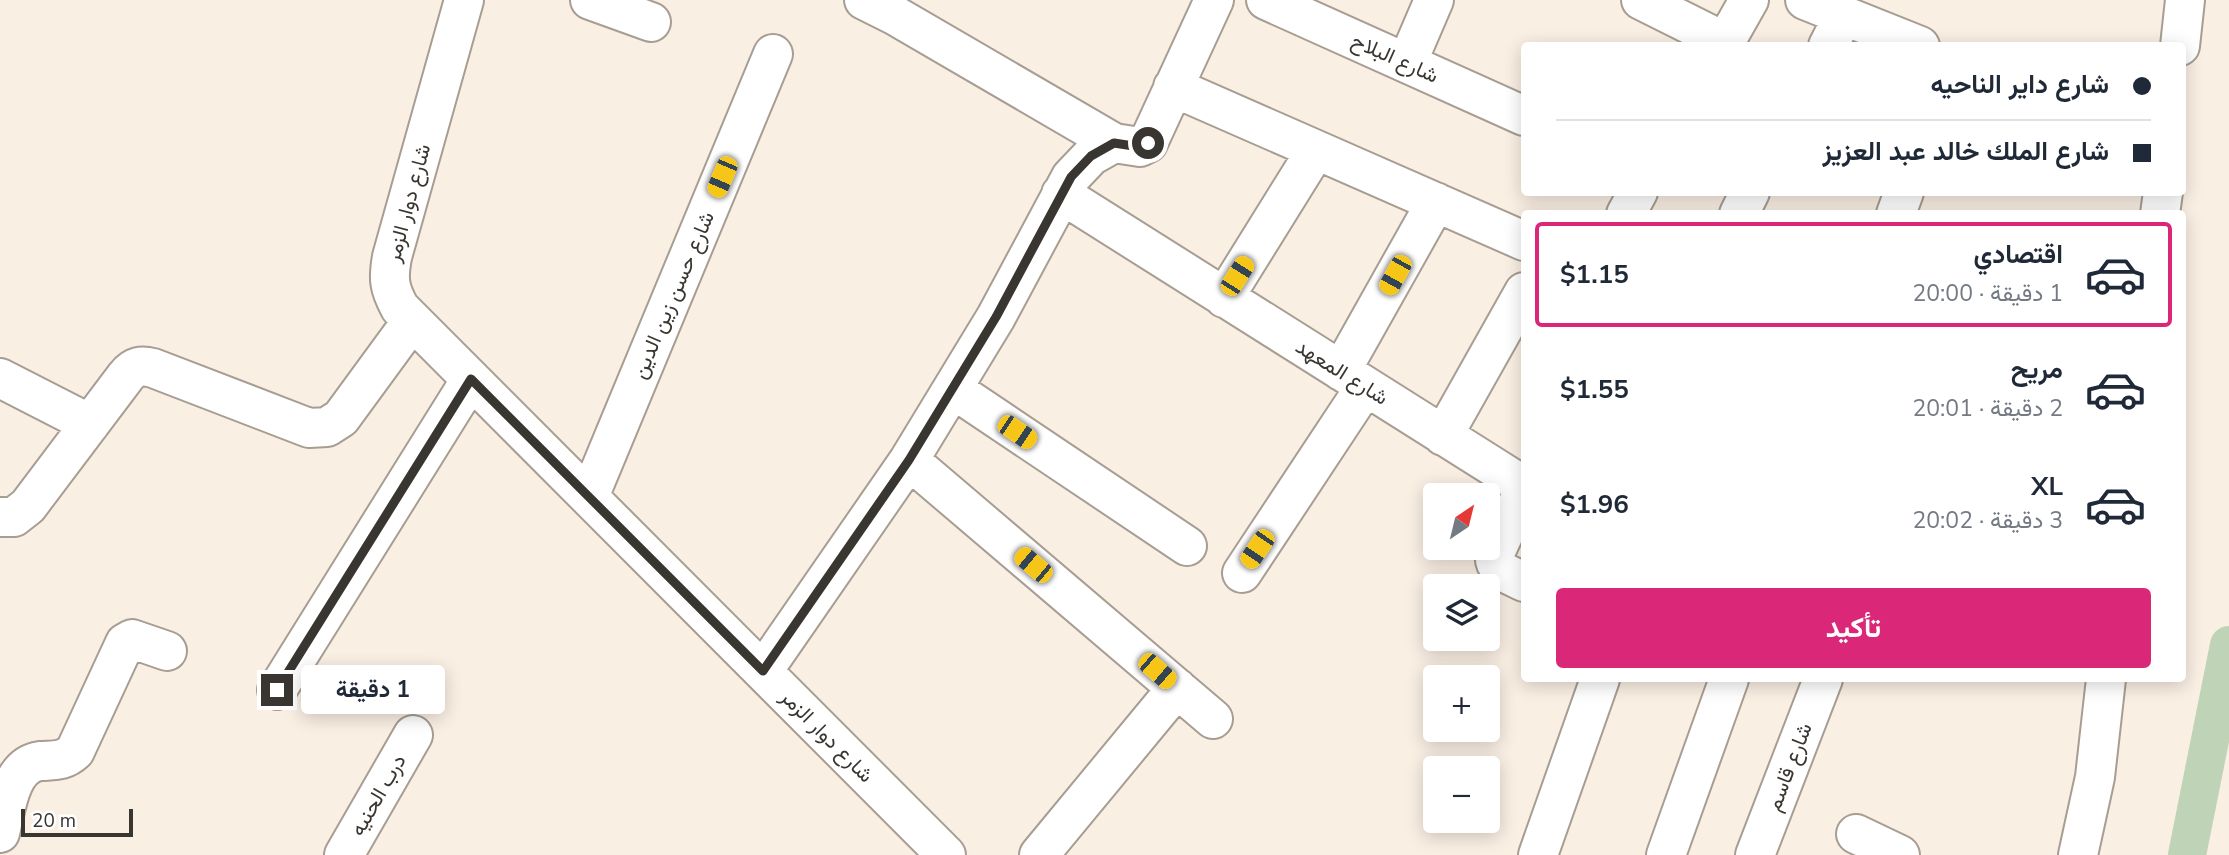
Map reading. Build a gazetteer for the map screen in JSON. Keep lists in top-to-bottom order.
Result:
{
  "streets": {
    "street": [
      "شارع البلاح",
      "شارع دوار الزمر",
      "شارع حسن زين الدين",
      "شارع المعهد",
      "شارع قاسم",
      "درب الحنيه"
    ]
  },
  "crossings": [
    ["شارع دوار الزمر", "شارع حسن زين الدين"]
  ],
  "scale_bar": "20 m",
  "north": "top right",
  "page": {
    "banner": ["شارع داير الناحيه", "شارع الملك خالد عبد العزيز"],
    "list": [
      {
        "name": "اقتصادي",
        "note": "1 دقيقة · 20:00",
        "value": "$1.15"
      },
      {
        "name": "مريح",
        "note": "2 دقيقة · 20:01",
        "value": "$1.55"
      },
      {
        "name": "XL",
        "note": "3 دقيقة · 20:02",
        "value": "$1.96"
      }
    ],
    "map_buttons": ["+", "−"],
    "buttons": "تأكيد",
    "bubble": "1 دقيقة",
    "scale": "20 m"
  }
}
